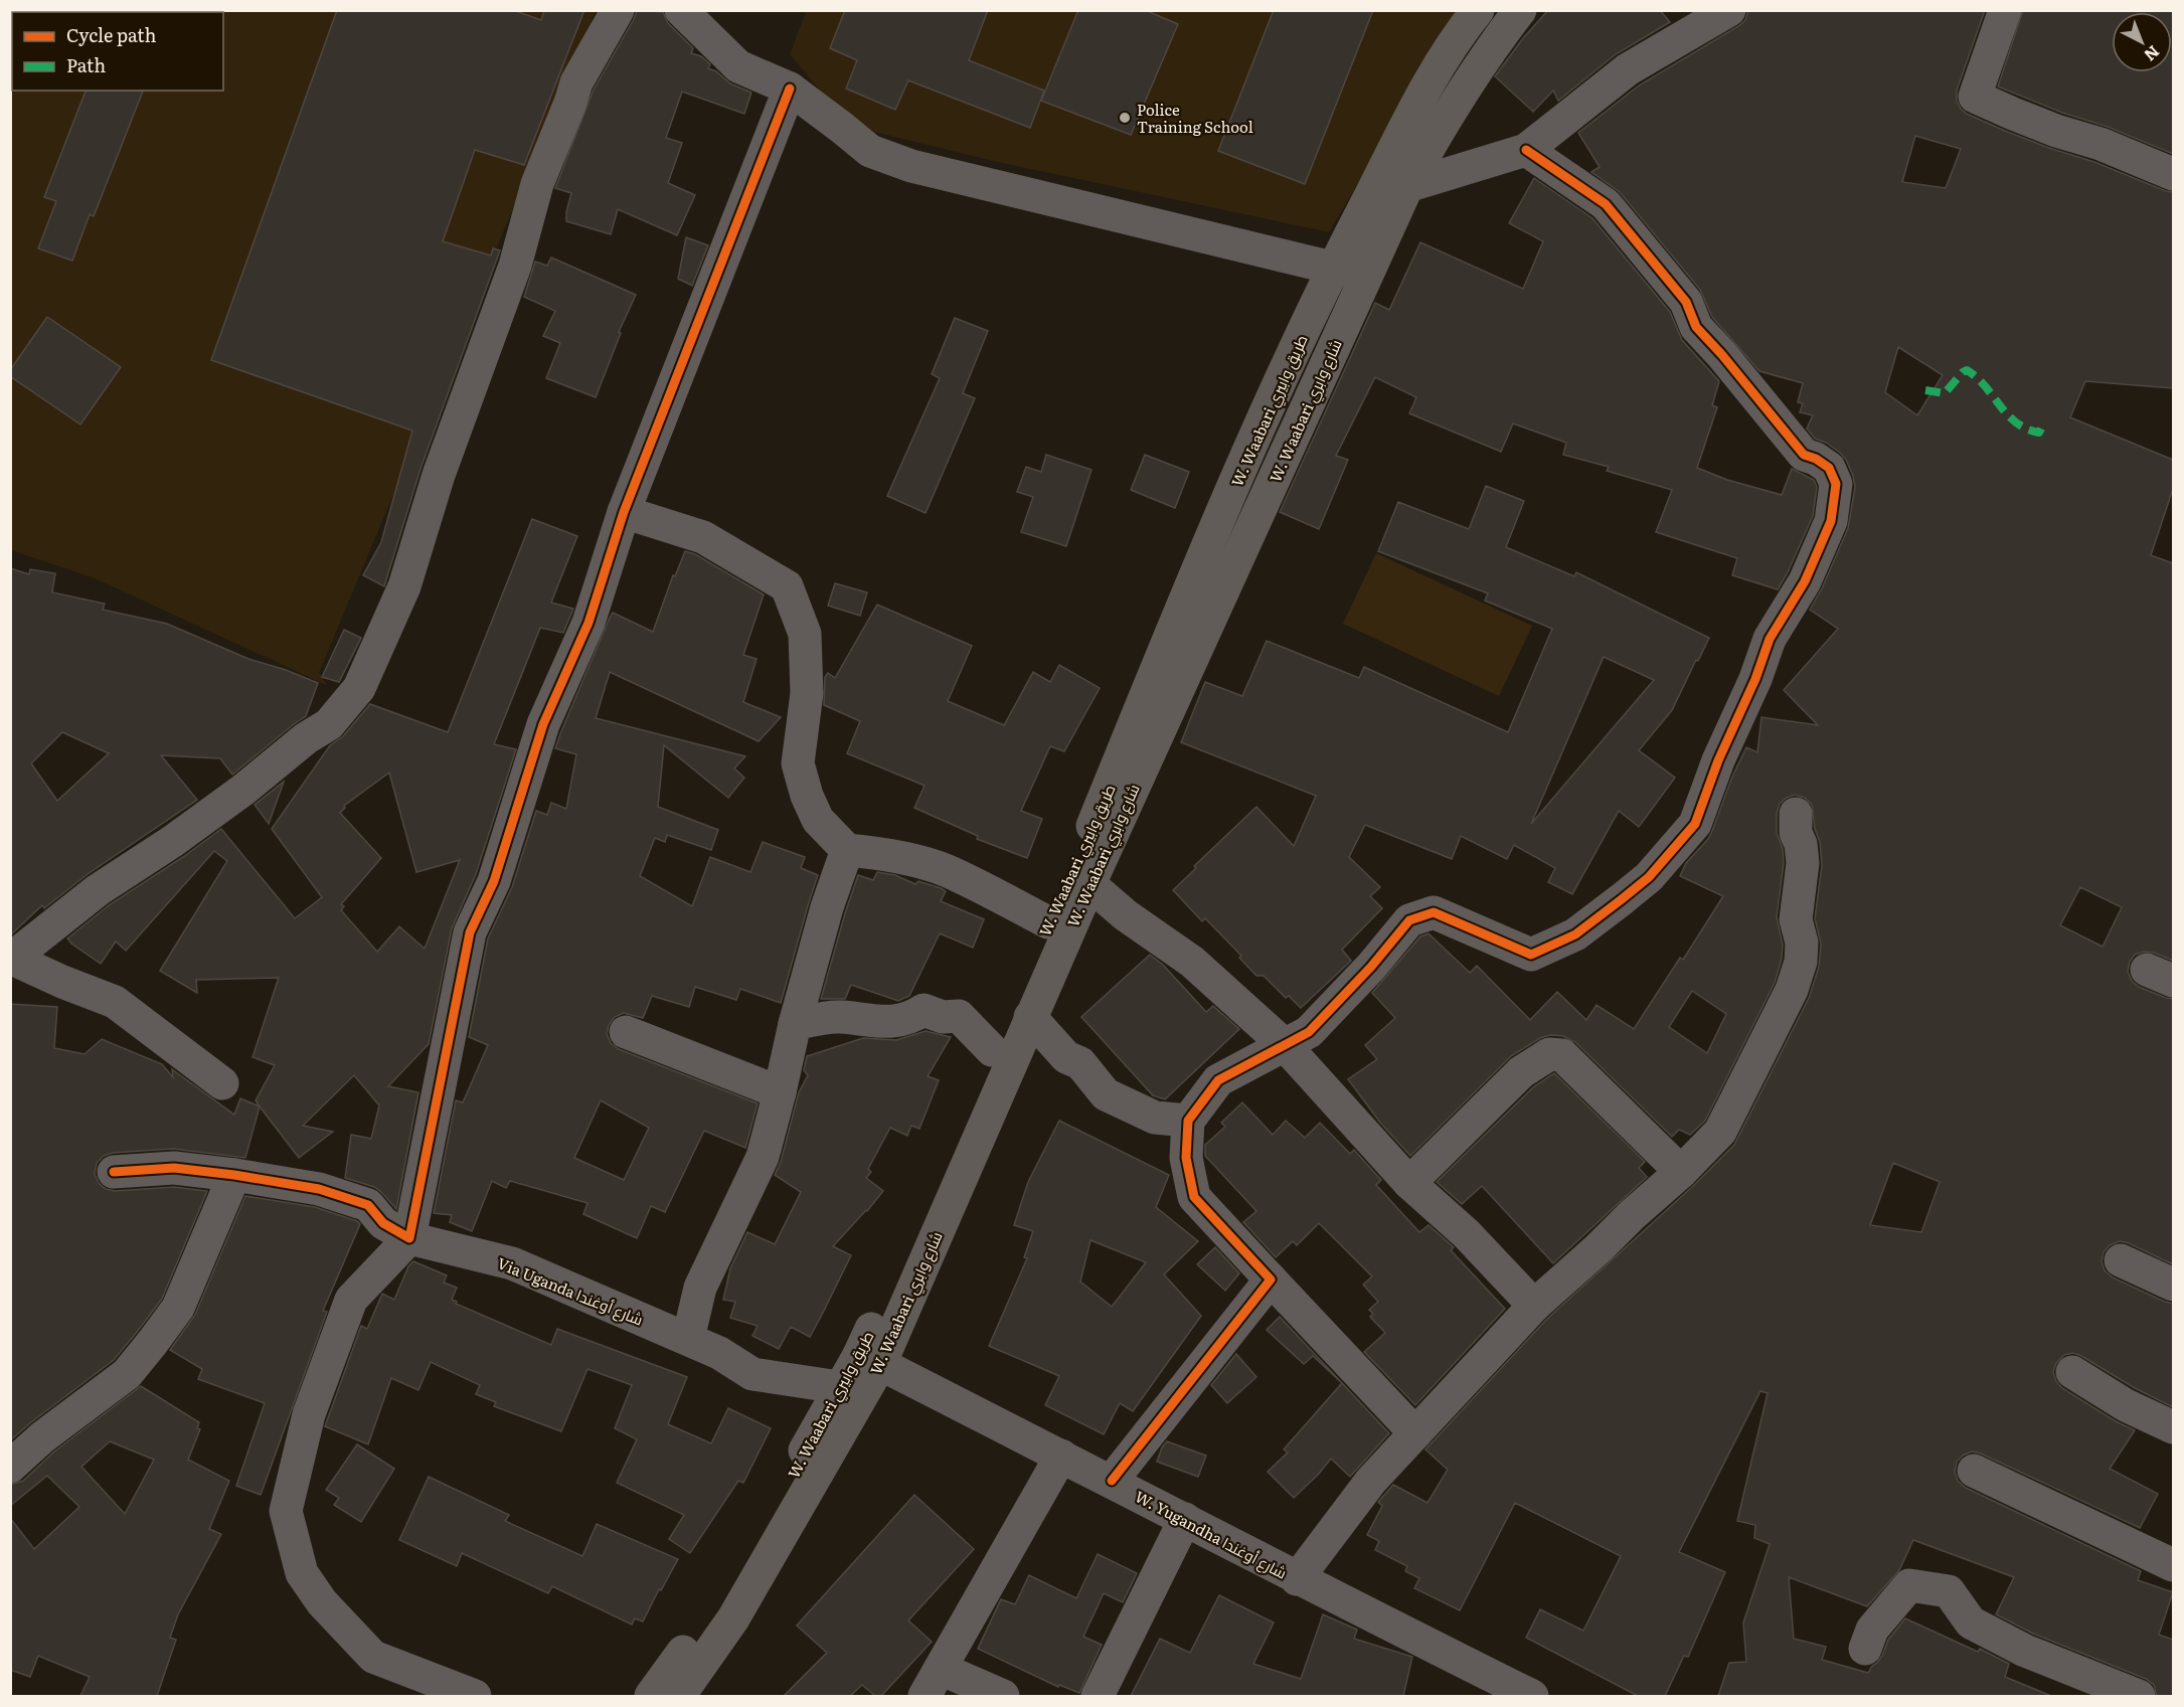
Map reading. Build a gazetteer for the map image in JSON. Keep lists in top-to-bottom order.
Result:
{
  "streets": {
    "main road": ["W. Waabari طريق وابيري", "W. Waabari شارع وابري"],
    "street": ["Via Uganda شارع أوغندا", "W. Yugandha شارع أوغندا"]
  },
  "crossings": [
    ["W. Waabari طريق وابيري", "W. Waabari شارع وابري"],
    ["W. Waabari طريق وابيري", "Via Uganda شارع أوغندا"],
    ["W. Waabari طريق وابيري", "W. Yugandha شارع أوغندا"],
    ["W. Waabari شارع وابري", "W. Yugandha شارع أوغندا"]
  ],
  "places": ["Police Training School"],
  "legend": ["Cycle path", "Path"],
  "north": "bottom right"
}
